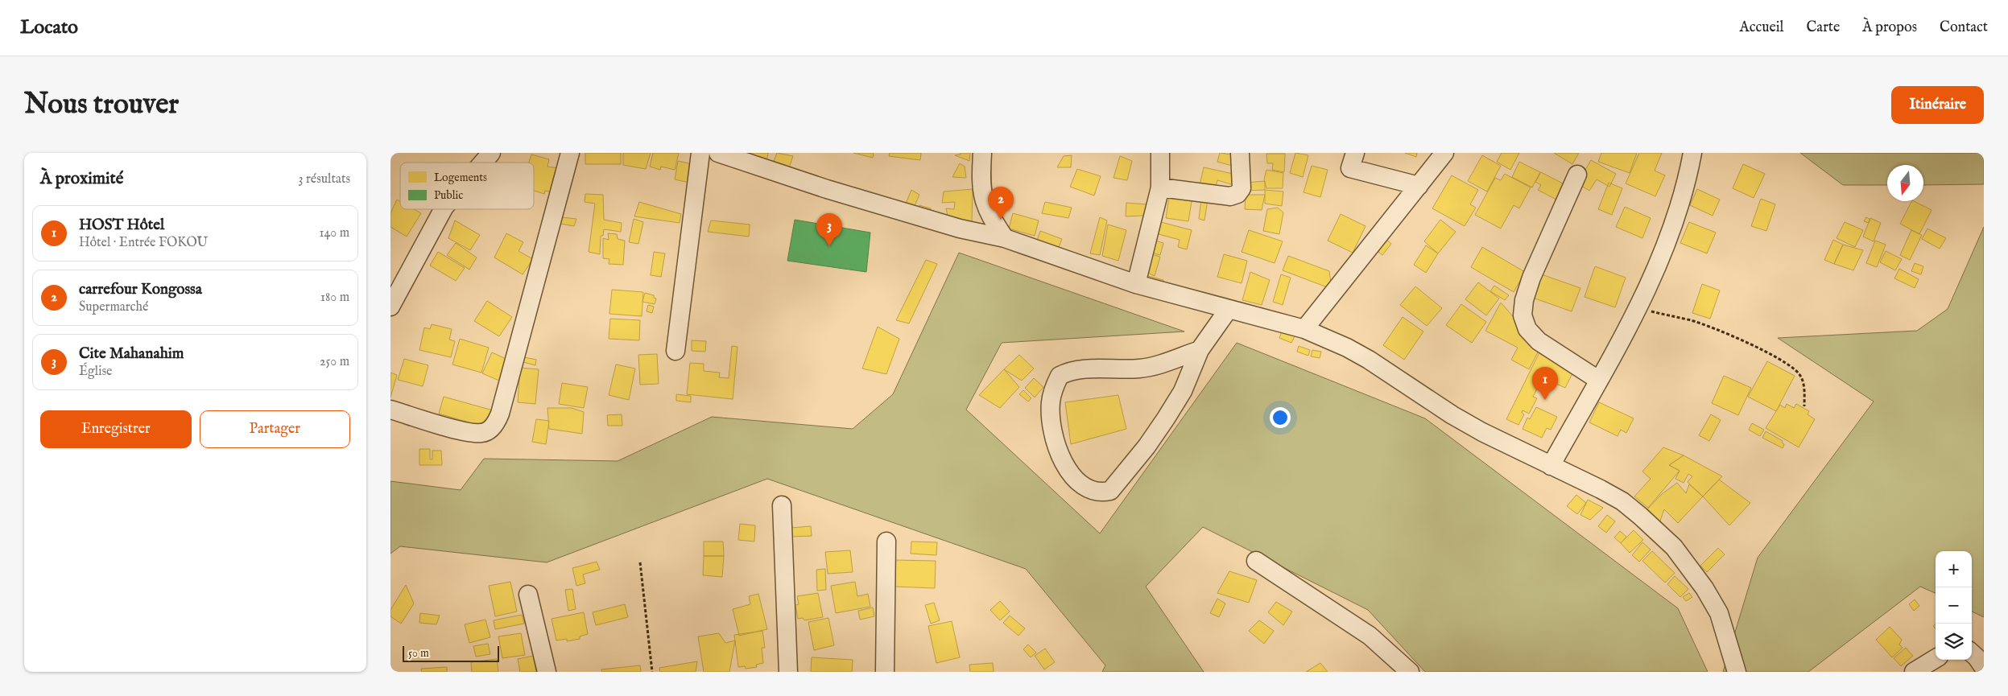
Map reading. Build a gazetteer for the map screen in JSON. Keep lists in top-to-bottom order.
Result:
{
  "legend": ["Logements", "Public"],
  "scale_bar": "50 m",
  "north": "bottom",
  "page": {
    "header": "Locato",
    "nav": [
      "Accueil",
      "Carte",
      "À propos",
      "Contact"
    ],
    "buttons": [
      "Itinéraire",
      ["Enregistrer", "Partager"]
    ],
    "title": "Nous trouver",
    "heading": ["À proximité", "3 résultats"],
    "pins": ["2", "3", "1"],
    "list": [
      {
        "mark": "1",
        "name": "HOST Hôtel",
        "note": "Hôtel · Entrée FOKOU",
        "value": "140 m"
      },
      {
        "mark": "2",
        "name": "carrefour Kongossa",
        "note": "Supermarché",
        "value": "180 m"
      },
      {
        "mark": "3",
        "name": "Cite Mahanahim",
        "note": "Église",
        "value": "250 m"
      }
    ],
    "map_buttons": ["+", "−"],
    "scale": "50 m"
  }
}
